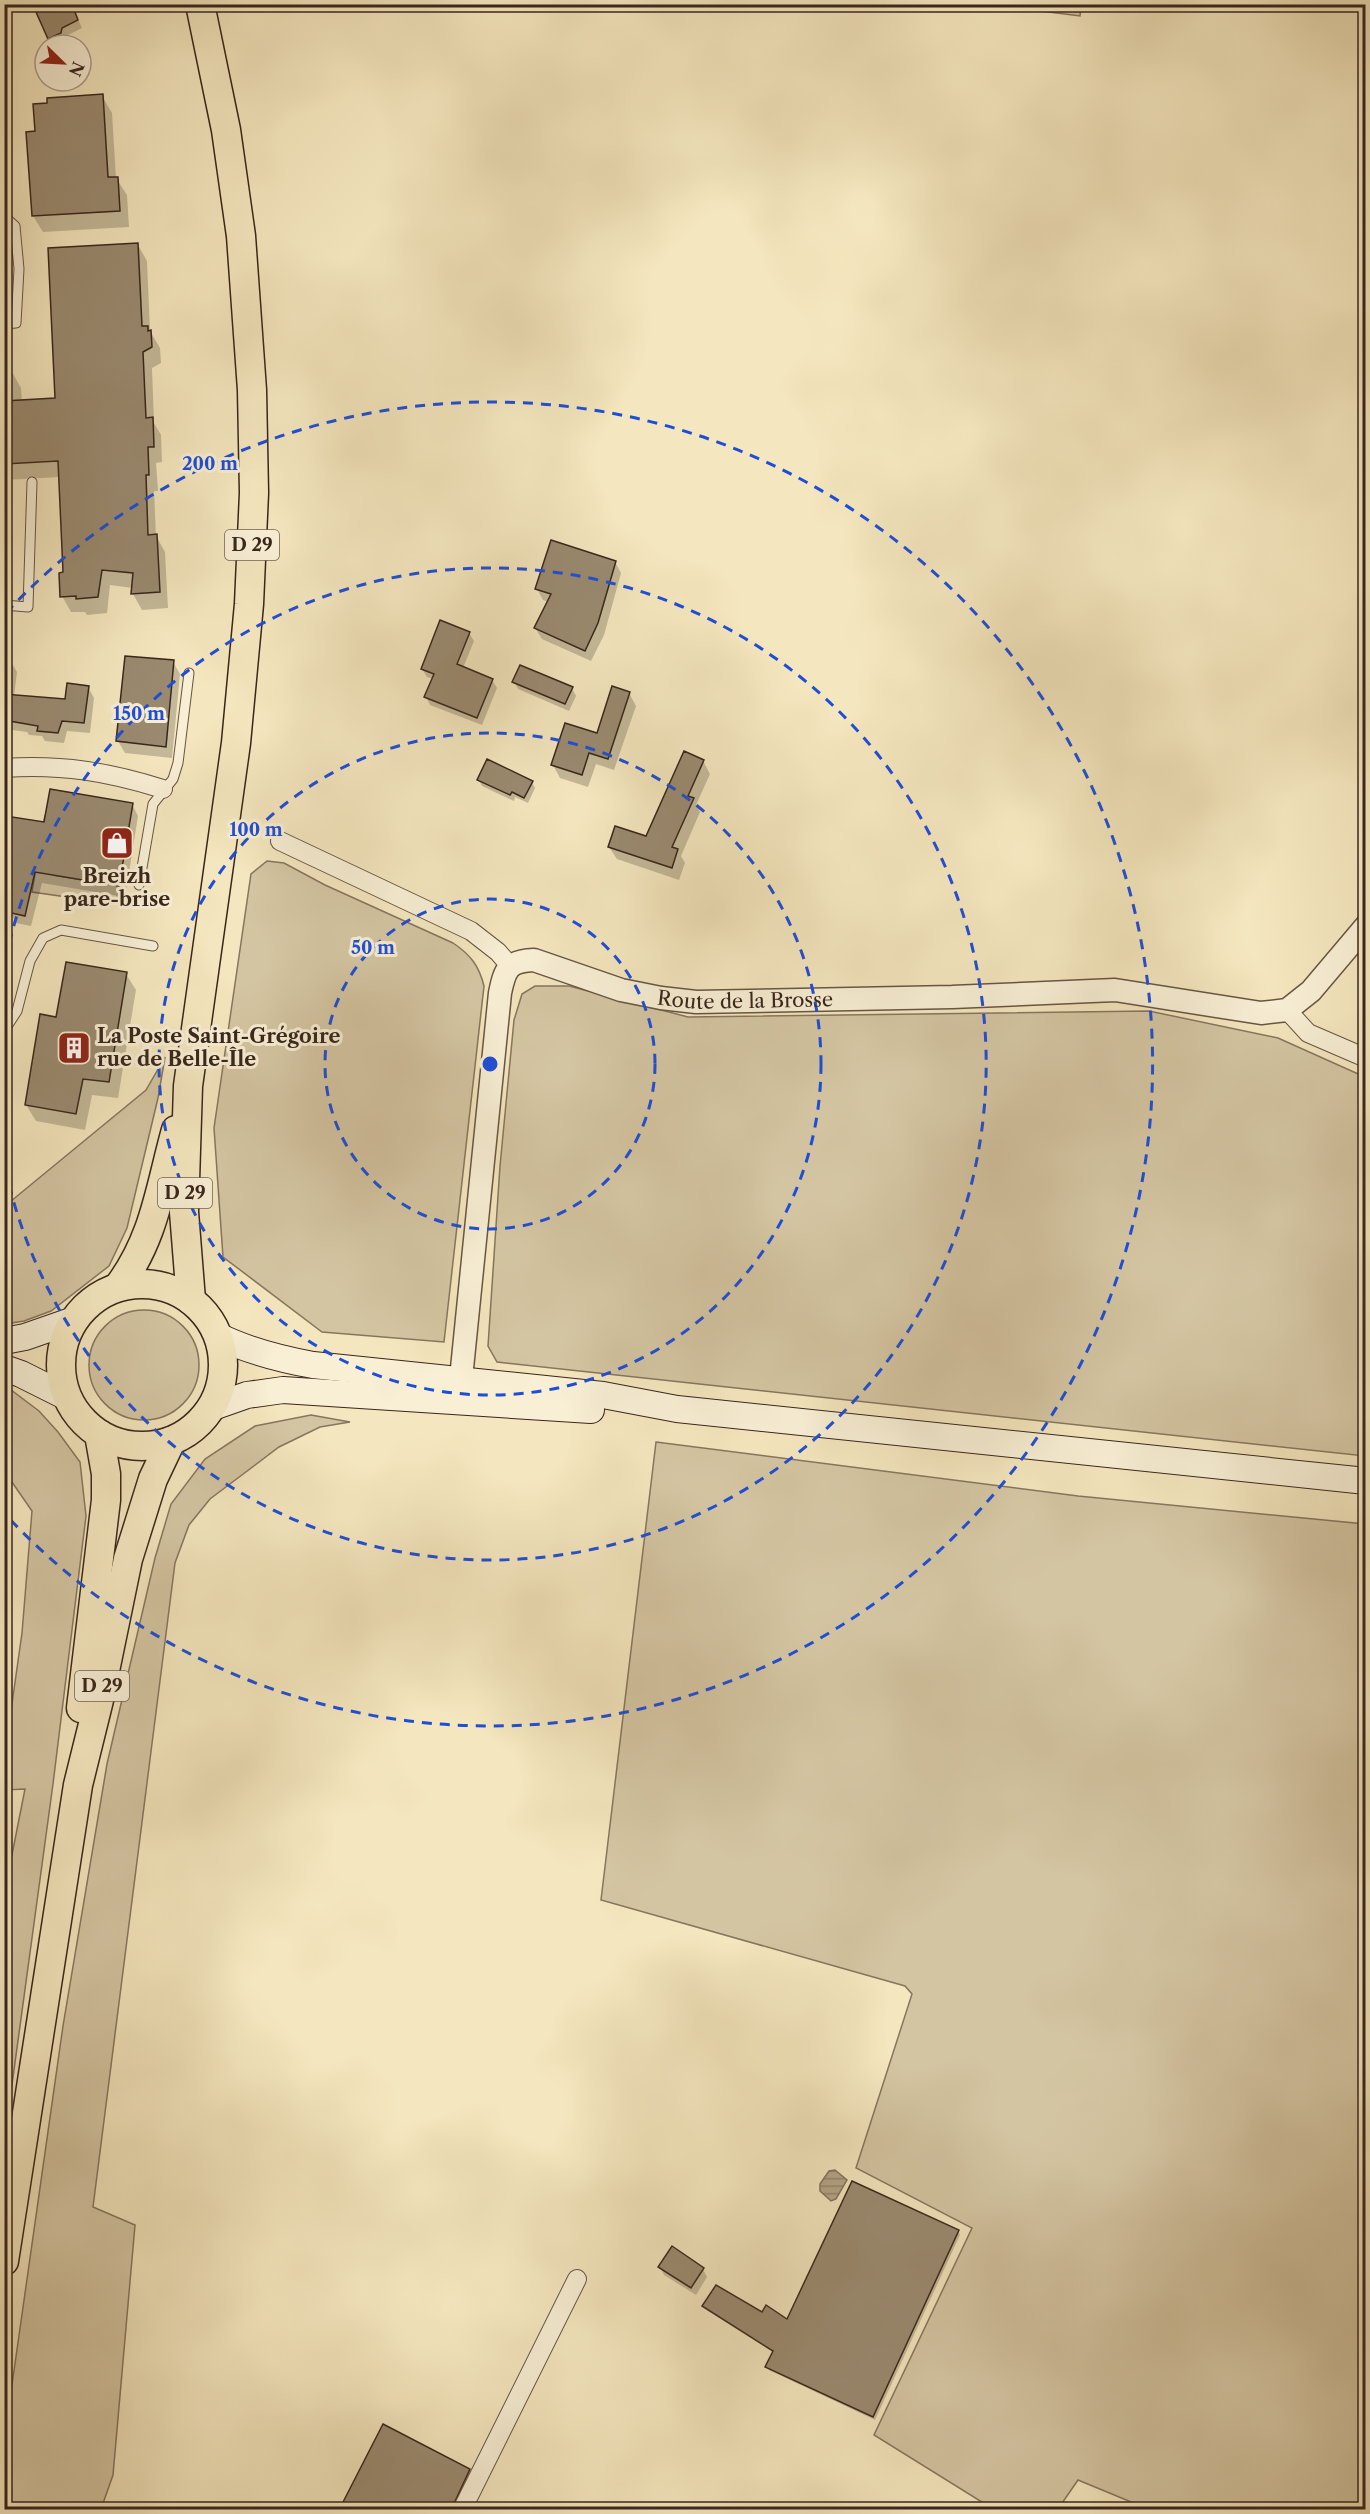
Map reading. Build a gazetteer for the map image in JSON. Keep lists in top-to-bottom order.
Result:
{
  "streets": {
    "main road": ["D 29"],
    "street": ["Route de la Brosse"]
  },
  "places": {
    "shop": ["Breizh pare-brise"],
    "building": ["La Poste Saint-Grégoire rue de Belle-Île"]
  },
  "north": "bottom right",
  "rings": [
    "200 m",
    "150 m",
    "100 m",
    "50 m"
  ]
}
